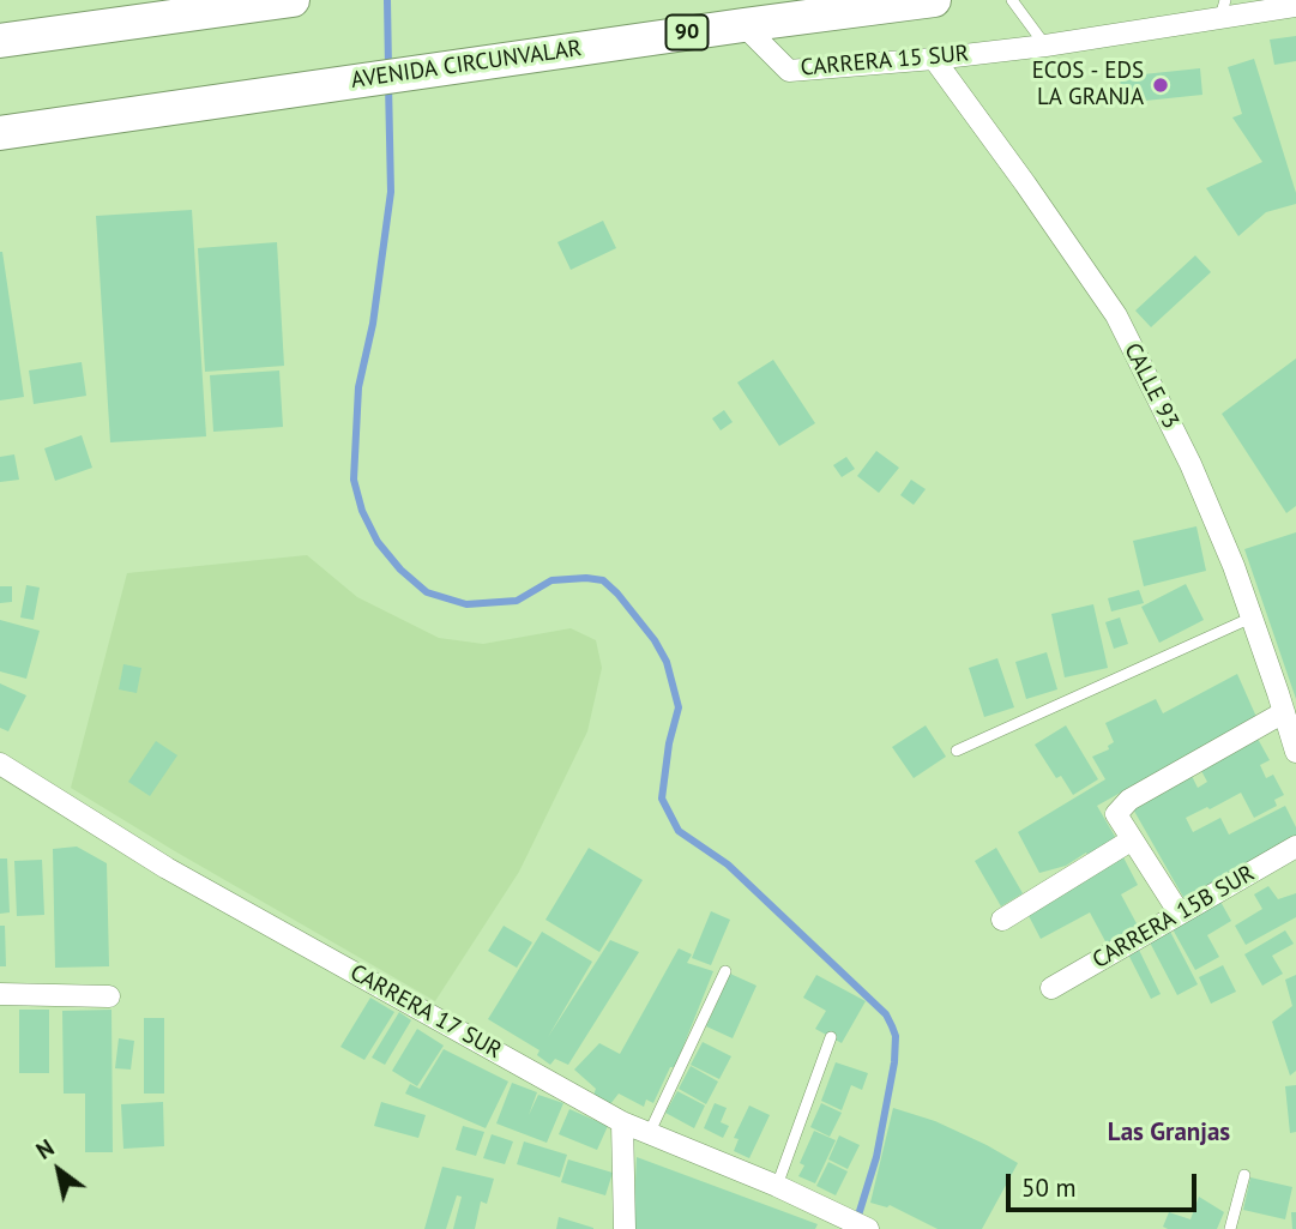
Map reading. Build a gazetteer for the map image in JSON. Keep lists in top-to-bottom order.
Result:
{
  "streets": {
    "highway": ["90", "AVENIDA CIRCUNVALAR"],
    "street": [
      "CARRERA 15 SUR",
      "CALLE 93",
      "CARRERA 15B SUR",
      "CARRERA 17 SUR"
    ]
  },
  "crossings": [
    ["CARRERA 15 SUR", "AVENIDA CIRCUNVALAR"],
    ["CARRERA 15 SUR", "CALLE 93"]
  ],
  "districts": ["Las Granjas"],
  "places": ["ECOS - EDS LA GRANJA"],
  "scale_bar": "50 m",
  "north": "top left"
}
